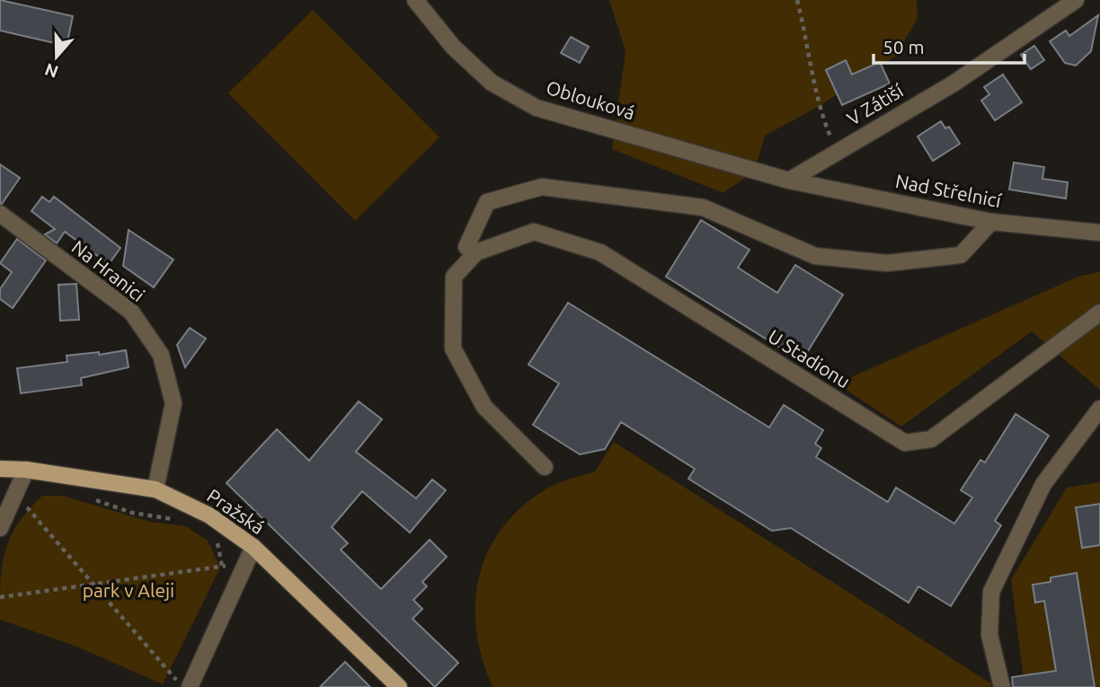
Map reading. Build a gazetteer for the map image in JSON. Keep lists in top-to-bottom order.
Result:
{
  "streets": {
    "main road": ["Pražská"],
    "street": [
      "Oblouková",
      "V Zátiší",
      "Nad Střelnicí",
      "Na Hranici",
      "U Stadionu"
    ]
  },
  "crossings": [
    ["Oblouková", "V Zátiší"],
    ["Oblouková", "Nad Střelnicí"],
    ["V Zátiší", "Nad Střelnicí"],
    ["Na Hranici", "Pražská"]
  ],
  "parks": ["park v Aleji"],
  "scale_bar": "50 m",
  "north": "bottom"
}
